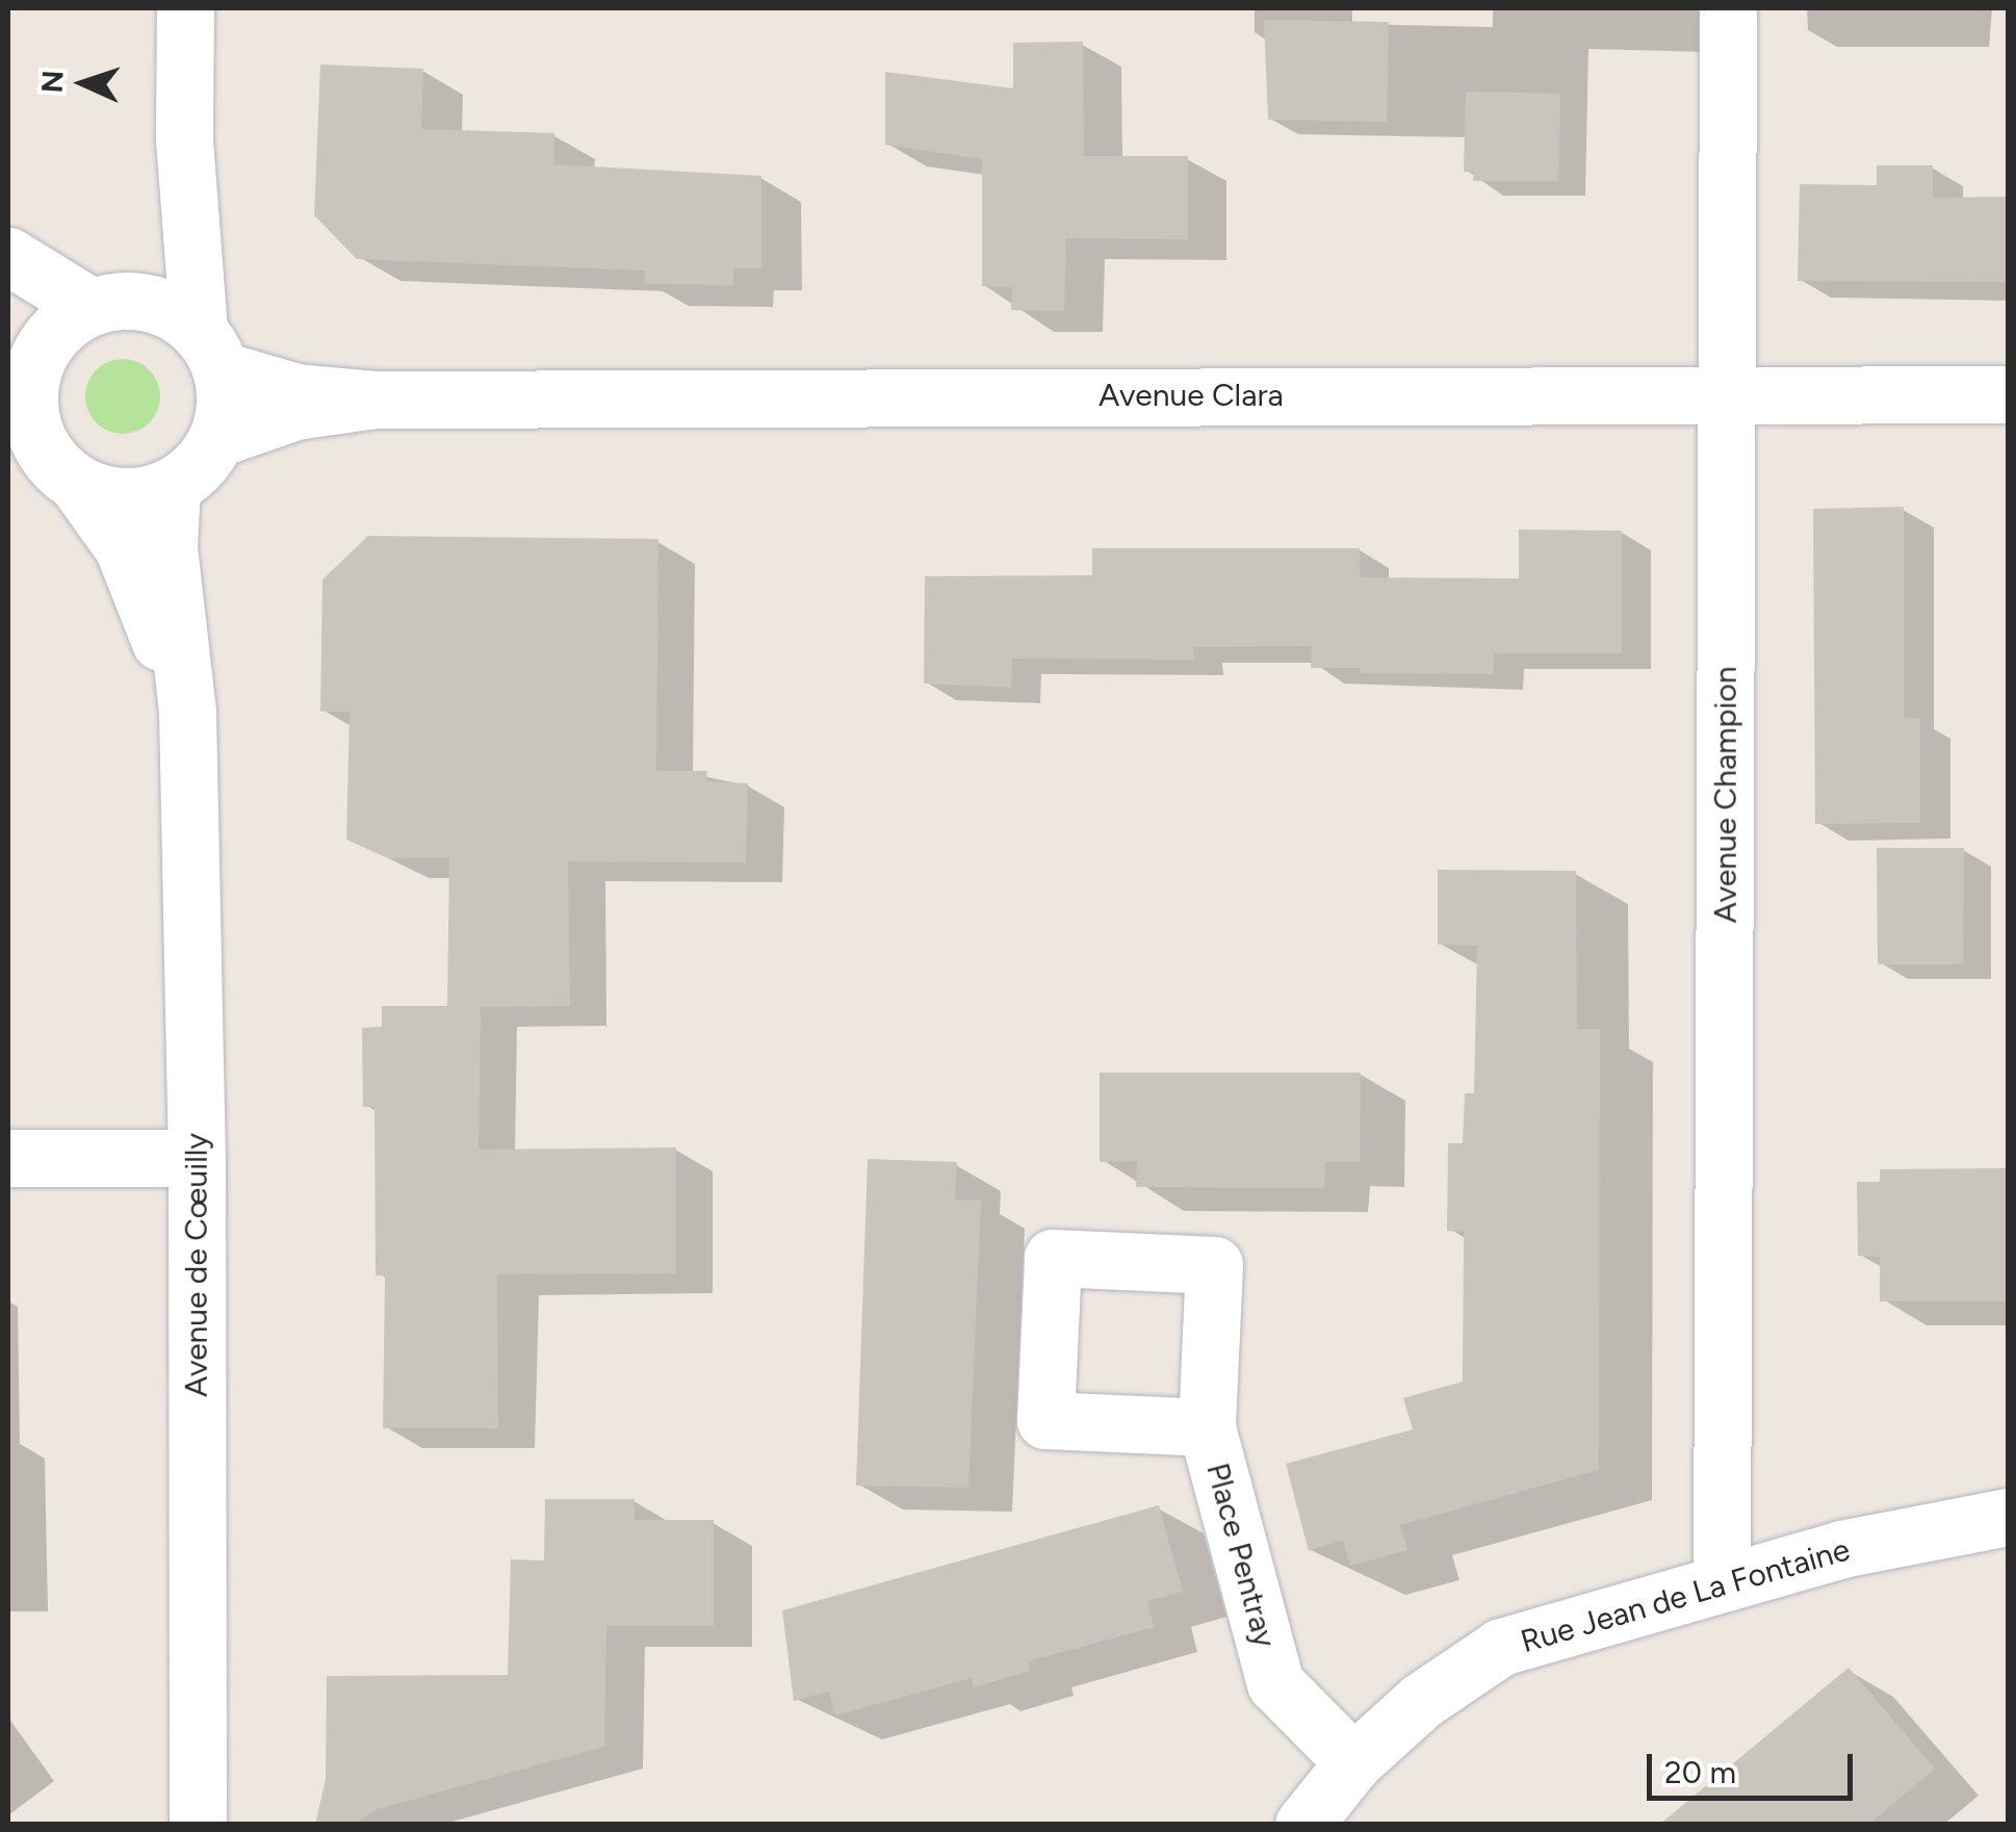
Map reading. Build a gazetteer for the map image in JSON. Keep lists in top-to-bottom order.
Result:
{
  "streets": {
    "street": [
      "Avenue Clara",
      "Avenue Champion",
      "Avenue de Cœuilly",
      "Place Pentray",
      "Rue Jean de La Fontaine"
    ]
  },
  "crossings": [
    ["Avenue Clara", "Avenue Champion"],
    ["Avenue Clara", "Avenue de Cœuilly"],
    ["Avenue Champion", "Rue Jean de La Fontaine"],
    ["Place Pentray", "Rue Jean de La Fontaine"]
  ],
  "scale_bar": "20 m",
  "north": "left"
}
